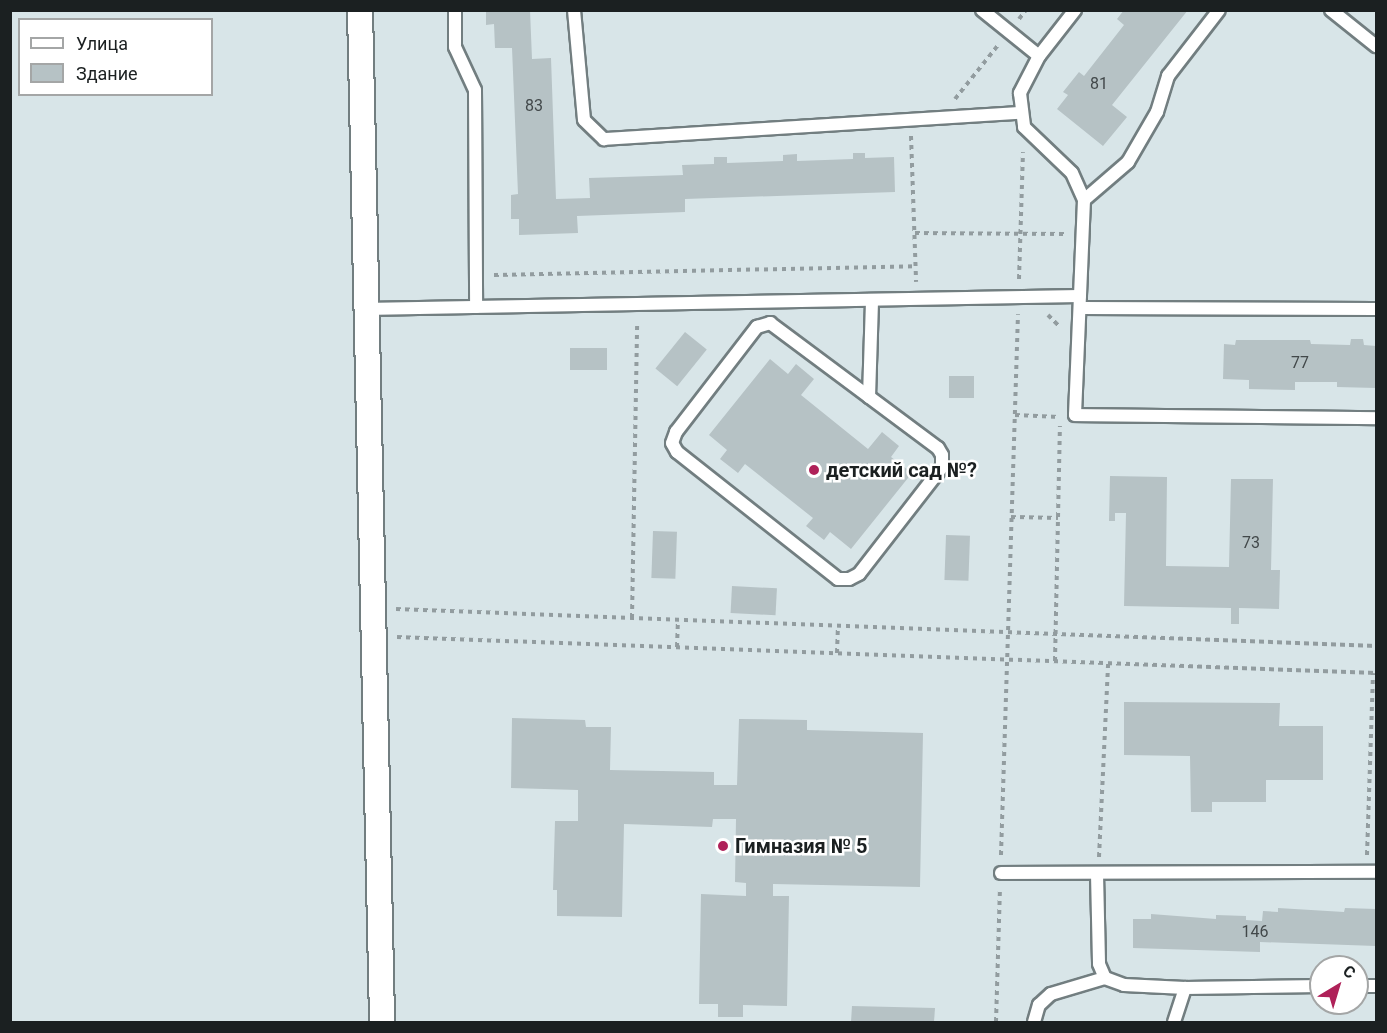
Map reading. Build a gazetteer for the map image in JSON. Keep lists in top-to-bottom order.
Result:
{
  "places": ["детский сад №?", "Гимназия № 5"],
  "house_numbers": [
    "81",
    "83",
    "77",
    "73",
    "146"
  ],
  "legend": ["Улица", "Здание"],
  "north": "top right"
}
